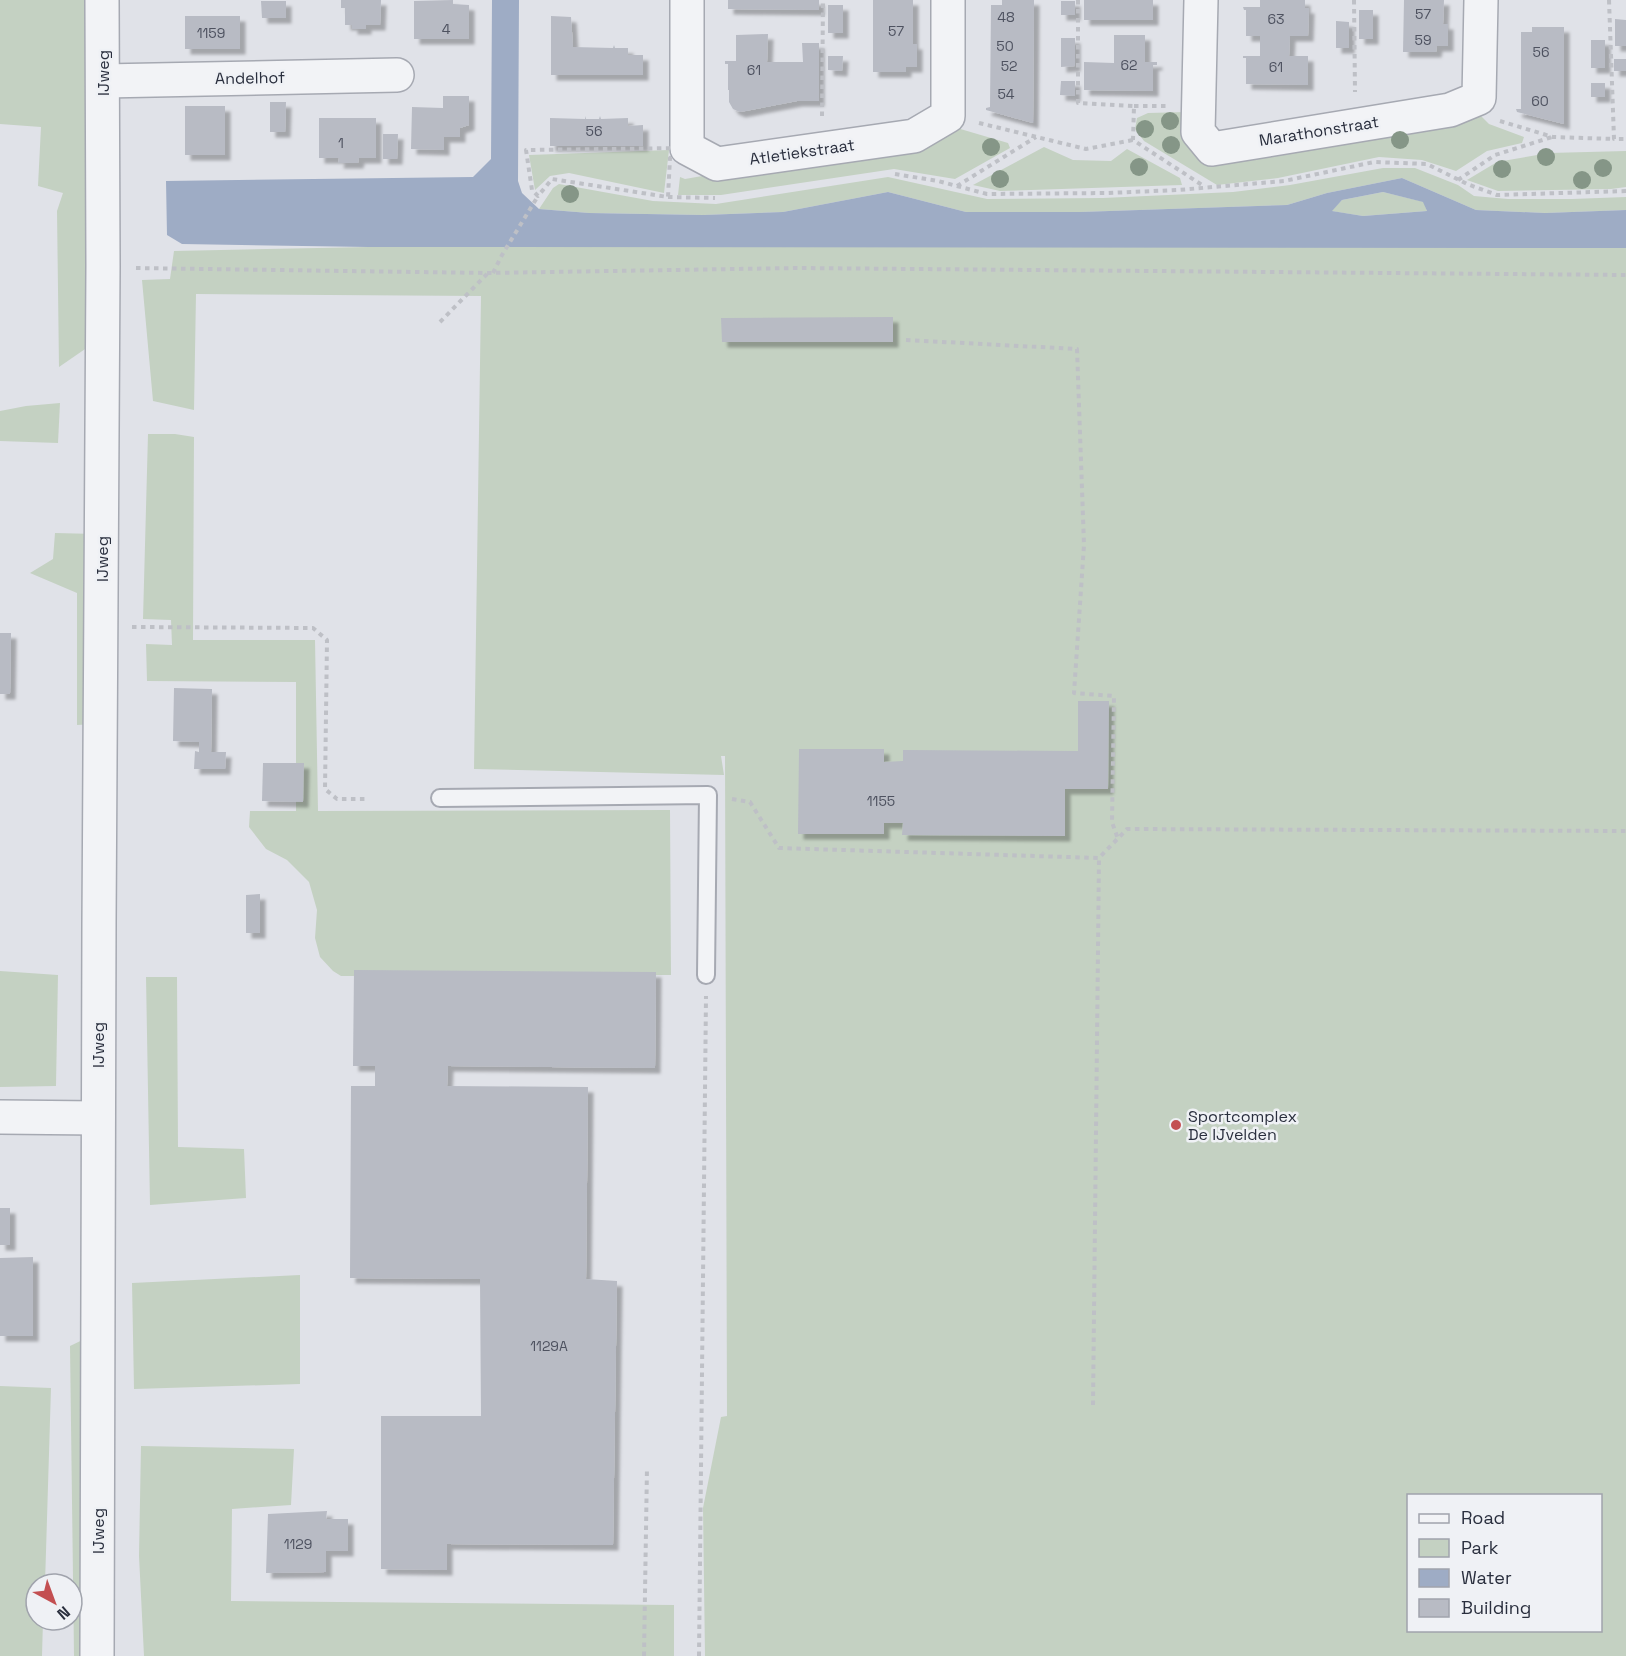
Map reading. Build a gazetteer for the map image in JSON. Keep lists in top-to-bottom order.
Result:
{
  "streets": {
    "street": [
      "IJweg",
      "Andelhof",
      "Marathonstraat",
      "Atletiekstraat"
    ]
  },
  "crossings": [
    ["IJweg", "Andelhof"]
  ],
  "places": ["Sportcomplex De IJvelden"],
  "house_numbers": [
    "57",
    "48",
    "63",
    "4",
    "57",
    "1159",
    "59",
    "50",
    "56",
    "62",
    "52",
    "61",
    "61",
    "54",
    "60",
    "56",
    "1",
    "1155",
    "1129A",
    "1129"
  ],
  "legend": [
    "Road",
    "Park",
    "Water",
    "Building"
  ],
  "north": "bottom right"
}
